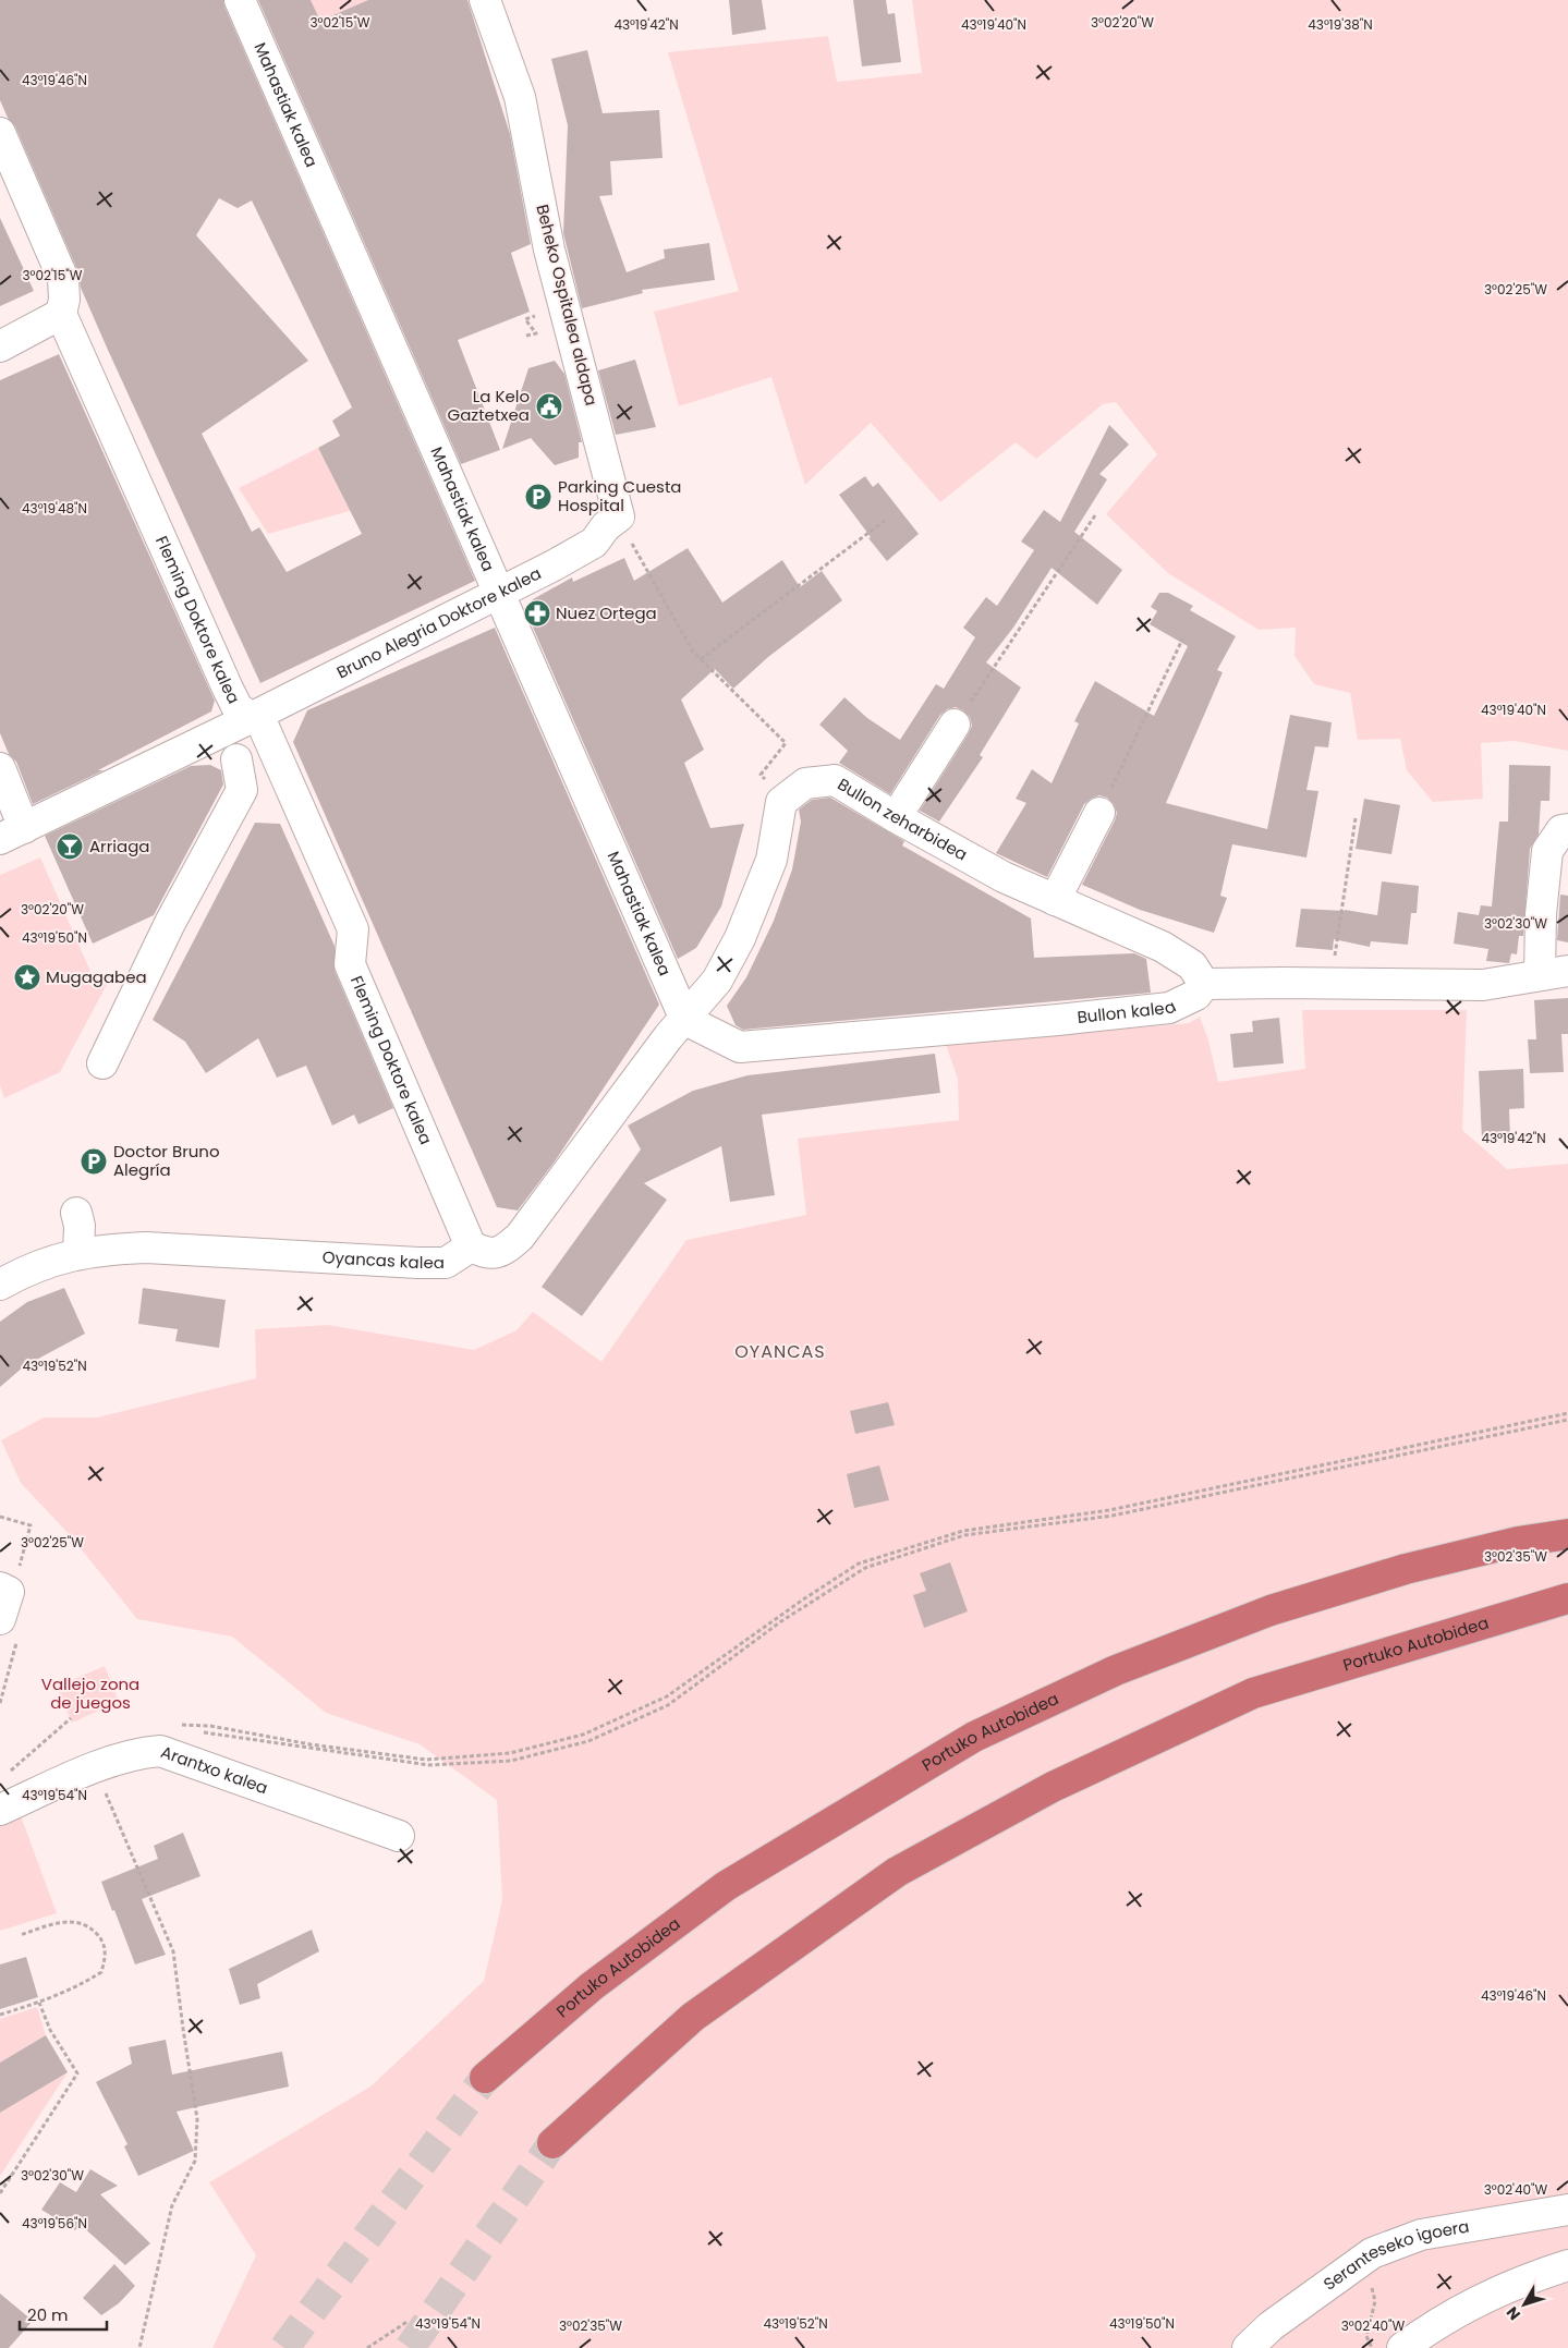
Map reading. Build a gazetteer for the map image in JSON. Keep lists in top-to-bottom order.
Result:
{
  "streets": {
    "highway": ["Portuko Autobidea"],
    "street": [
      "Mahastiak kalea",
      "Beheko Ospitalea aldapa",
      "Fleming Doktore kalea",
      "Bruno Alegria Doktore kalea",
      "Bullon zeharbidea",
      "Bullon kalea",
      "Oyancas kalea",
      "Arantxo kalea",
      "Seranteseko igoera"
    ]
  },
  "crossings": [
    ["Mahastiak kalea", "Bruno Alegria Doktore kalea"],
    ["Mahastiak kalea", "Bullon zeharbidea"],
    ["Mahastiak kalea", "Bullon kalea"],
    ["Beheko Ospitalea aldapa", "Bruno Alegria Doktore kalea"],
    ["Fleming Doktore kalea", "Bruno Alegria Doktore kalea"],
    ["Fleming Doktore kalea", "Oyancas kalea"],
    ["Bullon zeharbidea", "Bullon kalea"]
  ],
  "districts": ["OYANCAS"],
  "parks": ["Vallejo zona de juegos"],
  "places": {
    "public building": ["La Kelo Gaztetxea"],
    "parking": ["Parking Cuesta Hospital", "Doctor Bruno Alegría"],
    "pharmacy": ["Nuez Ortega"],
    "bar": ["Arriaga"],
    "place": ["Mugagabea"]
  },
  "scale_bar": "20 m",
  "north": "bottom left",
  "coordinates": [
    "3°02'15\"W",
    "3°02'20\"W",
    "43°19'42\"N",
    "43°19'40\"N",
    "43°19'38\"N",
    "43°19'46\"N",
    "3°02'25\"W",
    "43°19'48\"N",
    "3°02'30\"W",
    "43°19'50\"N",
    "43°19'52\"N",
    "3°02'35\"W",
    "43°19'54\"N",
    "3°02'40\"W",
    "43°19'56\"N"
  ]
}
